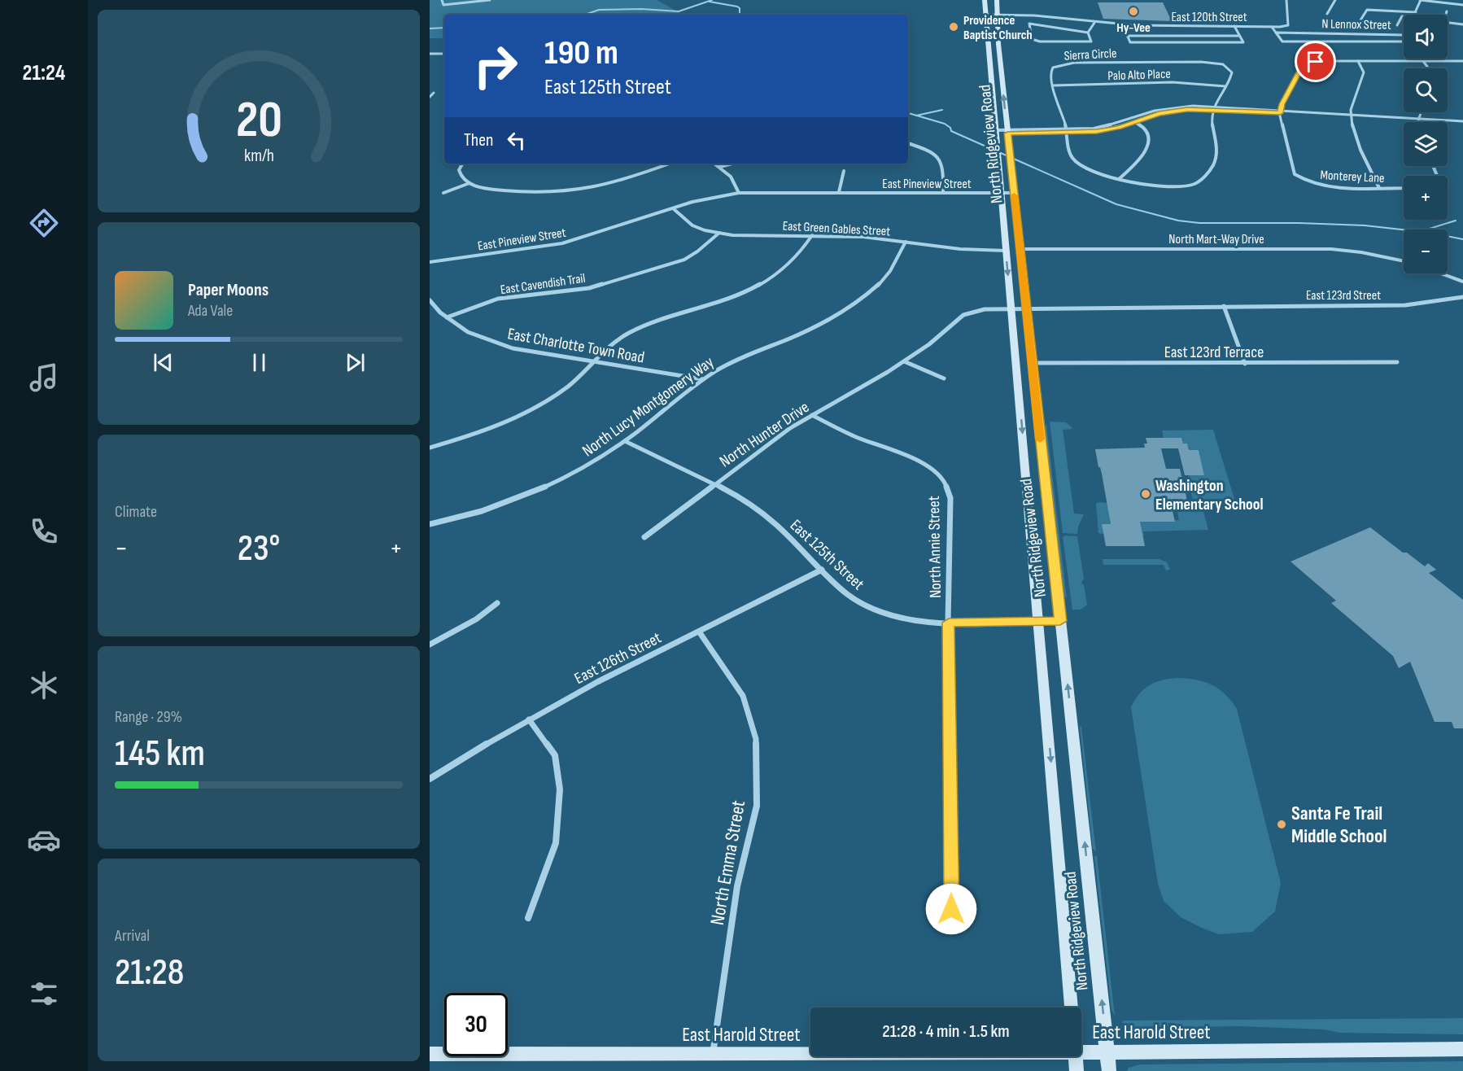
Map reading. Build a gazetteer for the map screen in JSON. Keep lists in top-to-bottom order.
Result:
{
  "streets": {
    "main road": ["North Ridgeview Road", "East Harold Street"],
    "street": [
      "East 120th Street",
      "N Lennox Street",
      "Sierra Circle",
      "Palo Alto Place",
      "Monterey Lane",
      "East Pineview Street",
      "East Green Gables Street",
      "North Mart-Way Drive",
      "East Cavendish Trail",
      "East 123rd Street",
      "East Charlotte Town Road",
      "East 123rd Terrace",
      "North Lucy Montgomery Way",
      "North Hunter Drive",
      "North Annie Street",
      "East 125th Street",
      "East 126th Street",
      "North Emma Street"
    ]
  },
  "crossings": [
    ["East 120th Street", "North Ridgeview Road"],
    ["Sierra Circle", "Palo Alto Place"],
    ["North Ridgeview Road", "East Pineview Street"],
    ["North Ridgeview Road", "East Green Gables Street"],
    ["North Ridgeview Road", "North Mart-Way Drive"],
    ["North Ridgeview Road", "East 123rd Street"],
    ["North Ridgeview Road", "East 123rd Terrace"],
    ["North Ridgeview Road", "North Hunter Drive"],
    ["North Ridgeview Road", "East 125th Street"],
    ["North Ridgeview Road", "East Harold Street"],
    ["East Pineview Street", "East Green Gables Street"],
    ["East Green Gables Street", "East Cavendish Trail"],
    ["East Green Gables Street", "North Lucy Montgomery Way"],
    ["East Cavendish Trail", "East Charlotte Town Road"],
    ["East 123rd Street", "North Hunter Drive"],
    ["East Charlotte Town Road", "North Lucy Montgomery Way"],
    ["North Lucy Montgomery Way", "East 125th Street"],
    ["North Hunter Drive", "North Annie Street"],
    ["North Hunter Drive", "East 125th Street"],
    ["North Annie Street", "East 125th Street"],
    ["East 125th Street", "East 126th Street"],
    ["East 126th Street", "North Emma Street"],
    ["North Emma Street", "East Harold Street"]
  ],
  "places": [
    "Hy-Vee",
    "Providence Baptist Church",
    "Washington Elementary School",
    "Santa Fe Trail Middle School"
  ],
  "page": {
    "tabs": "21:24",
    "map_buttons": ["+", "−"],
    "turn": ["190 m", "East 125th Street"],
    "then": "Then",
    "song": ["Paper Moons", "Ada Vale"],
    "tile": [
      "Climate",
      ["Range · 29%", "145 km"],
      ["Arrival", "21:28"]
    ],
    "heat": ["−", "23°", "+"],
    "limit": "30",
    "trip": "21:28 · 4 min · 1.5 km",
    "gauge": ["20", "km/h"]
  }
}
